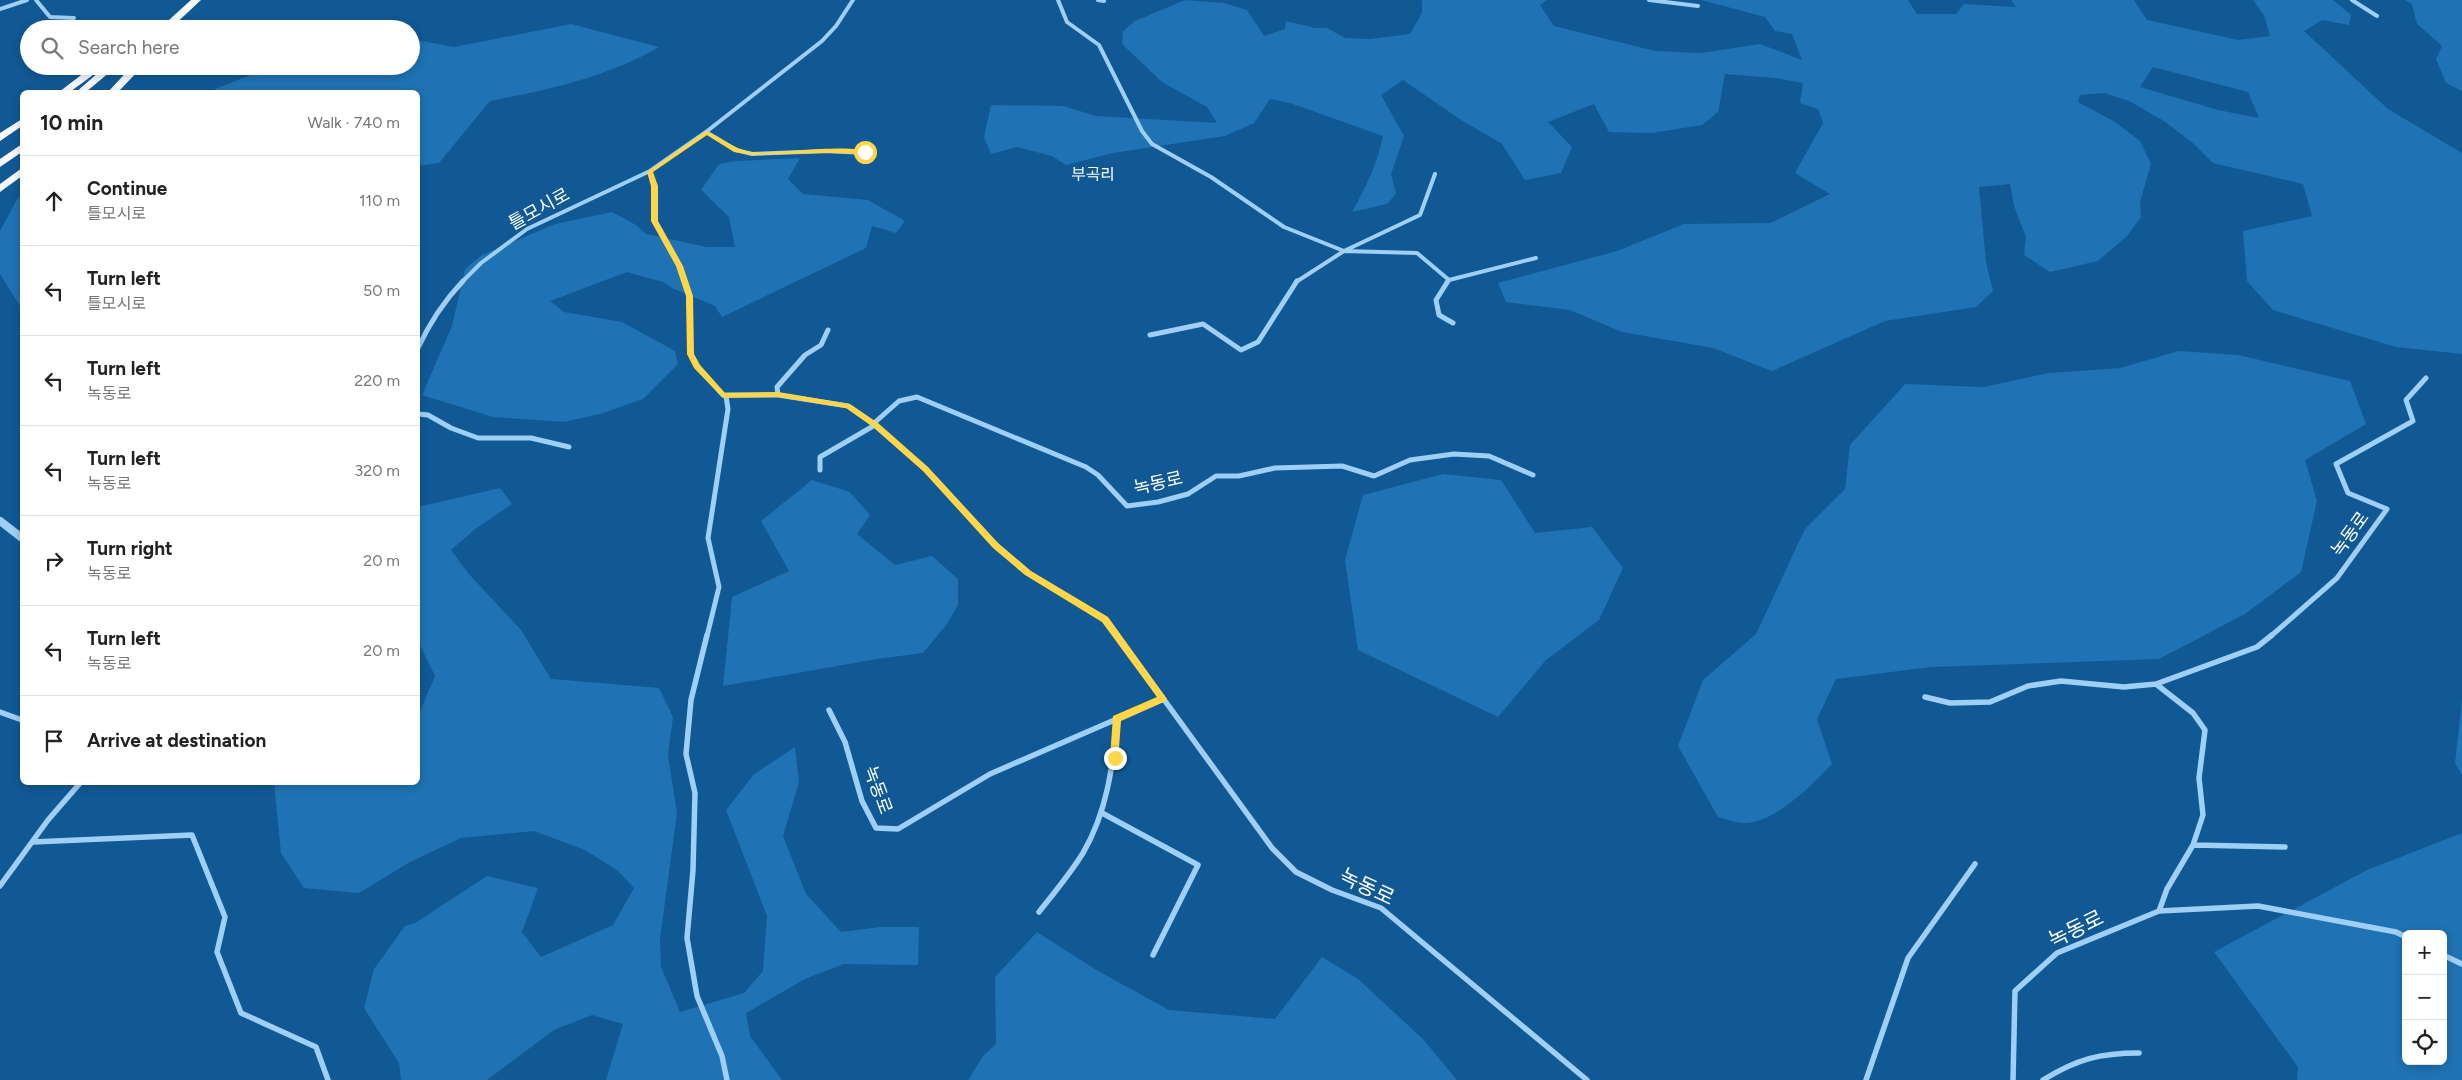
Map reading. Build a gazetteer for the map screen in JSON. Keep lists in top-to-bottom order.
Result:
{
  "streets": {
    "street": ["틀모시로", "녹동로"]
  },
  "districts": ["부곡리"],
  "page": {
    "search": "Search here",
    "heading": ["10 min", "Walk · 740 m"],
    "list": [
      ["Continue", "틀모시로", "110 m"],
      ["Turn left", "틀모시로", "50 m"],
      ["Turn left", "녹동로", "220 m"],
      ["Turn left", "녹동로", "320 m"],
      ["Turn right", "녹동로", "20 m"],
      ["Turn left", "녹동로", "20 m"],
      "Arrive at destination"
    ],
    "map_buttons": ["+", "−"]
  }
}
